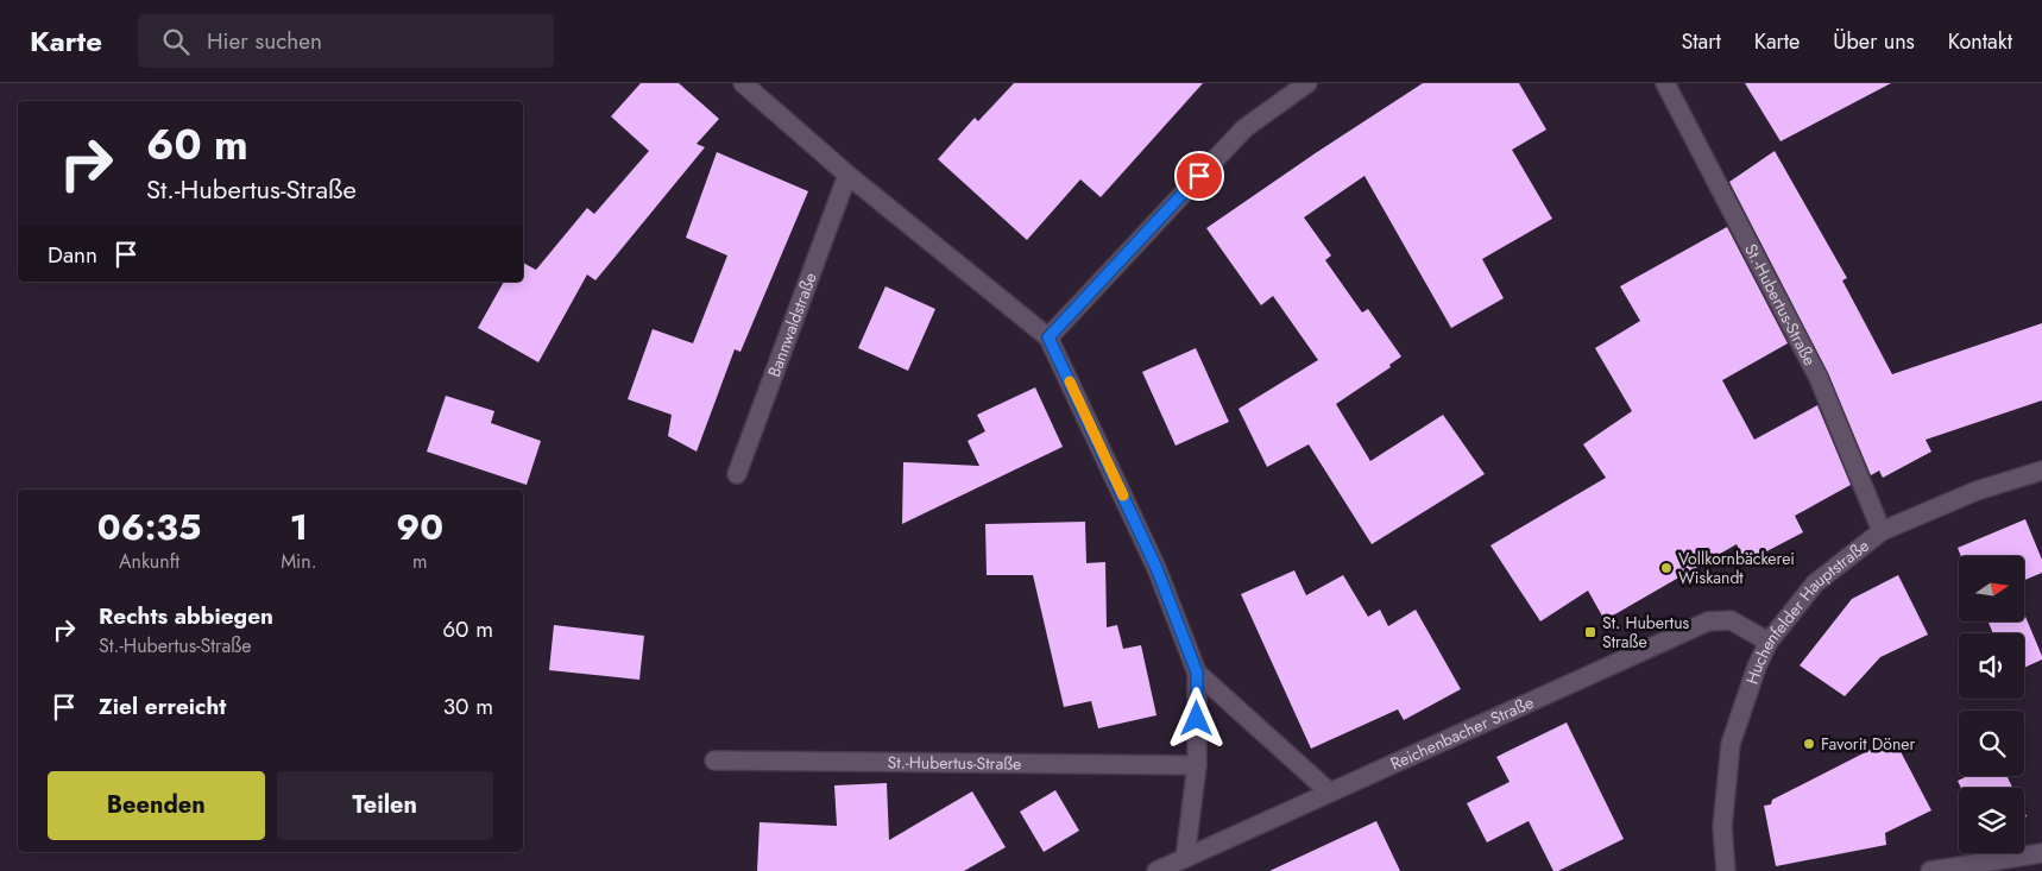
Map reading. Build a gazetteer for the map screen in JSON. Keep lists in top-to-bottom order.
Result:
{
  "streets": {
    "street": [
      "St.-Hubertus-Straße",
      "Bannwaldstraße",
      "Huchenfelder Hauptstraße",
      "Reichenbacher Straße"
    ]
  },
  "crossings": [
    ["St.-Hubertus-Straße", "Huchenfelder Hauptstraße"],
    ["Huchenfelder Hauptstraße", "Reichenbacher Straße"]
  ],
  "places": {
    "other": ["Vollkornbäckerei Wiskandt", "Favorit Döner"],
    "transit": ["St. Hubertus Straße"]
  },
  "north": "right",
  "page": {
    "header": "Karte",
    "search": "Hier suchen",
    "nav": [
      "Start",
      "Karte",
      "Über uns",
      "Kontakt"
    ],
    "turn": ["60 m", "St.-Hubertus-Straße"],
    "then": "Dann",
    "eta": [
      "06:35",
      "Ankunft",
      "1",
      "Min.",
      "90",
      "m"
    ],
    "list": [
      {
        "name": "Rechts abbiegen",
        "note": "St.-Hubertus-Straße",
        "value": "60 m"
      },
      {
        "name": "Ziel erreicht",
        "value": "30 m"
      }
    ],
    "buttons": ["Beenden", "Teilen"]
  }
}
